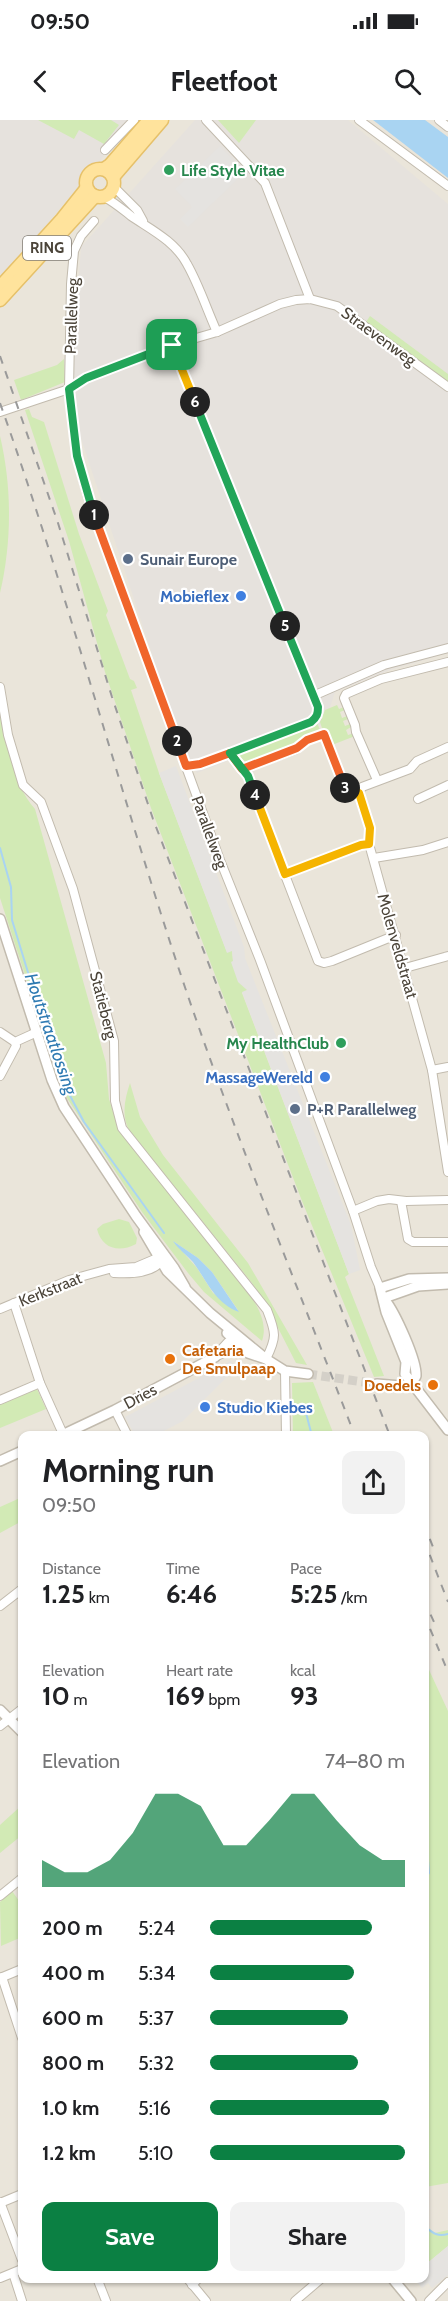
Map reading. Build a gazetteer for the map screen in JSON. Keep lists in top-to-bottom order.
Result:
{
  "streets": {
    "main road": ["RING"],
    "street": [
      "Parallelweg",
      "Straevenweg",
      "Molenveldstraat",
      "Statieberg",
      "Kerkstraat",
      "Dries"
    ]
  },
  "crossings": [
    ["Parallelweg", "Straevenweg"]
  ],
  "water": ["Houtstraatlossing"],
  "places": [
    "Life Style Vitae",
    "Sunair Europe",
    "Mobieflex",
    "My HealthClub",
    "MassageWereld",
    "P+R Parallelweg",
    "Cafetaria De Smulpaap",
    "Doedels",
    "Studio Kiebes"
  ],
  "page": {
    "status": "09:50",
    "header": "Fleetfoot",
    "pins": [
      "6",
      "1",
      "5",
      "2",
      "3",
      "4"
    ],
    "heading": ["Morning run", "09:50"],
    "stats": [
      ["Distance", "1.25 km"],
      ["Time", "6:46"],
      ["Pace", "5:25 /km"],
      ["Elevation", "10 m"],
      ["Heart rate", "169 bpm"],
      ["kcal", "93"]
    ],
    "chart": ["Elevation", "74–80 m"],
    "list": [
      {
        "name": "200 m",
        "note": "5:24"
      },
      {
        "name": "400 m",
        "note": "5:34"
      },
      {
        "name": "600 m",
        "note": "5:37"
      },
      {
        "name": "800 m",
        "note": "5:32"
      },
      {
        "name": "1.0 km",
        "note": "5:16"
      },
      {
        "name": "1.2 km",
        "note": "5:10"
      }
    ],
    "buttons": ["Save", "Share"]
  }
}
